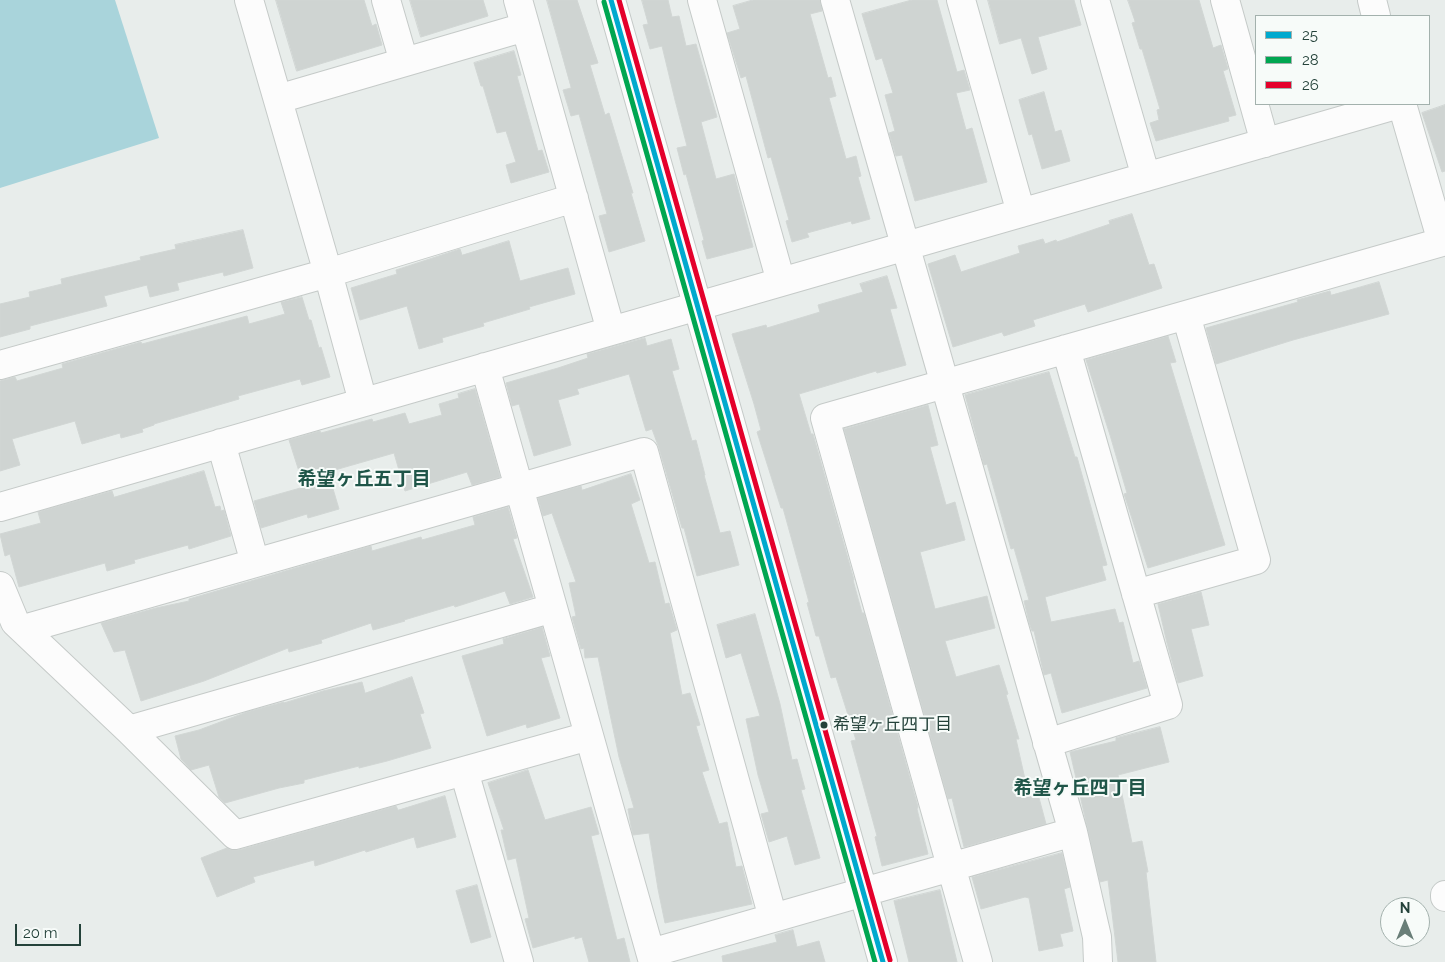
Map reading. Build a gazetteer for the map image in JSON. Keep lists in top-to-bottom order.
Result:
{
  "districts": ["希望ヶ丘五丁目", "希望ヶ丘四丁目"],
  "places": ["希望ヶ丘四丁目"],
  "lines": ["transit line 25", "transit line 26", "transit line 28"],
  "legend": ["25", "28", "26"],
  "scale_bar": "20 m",
  "north": "top"
}
